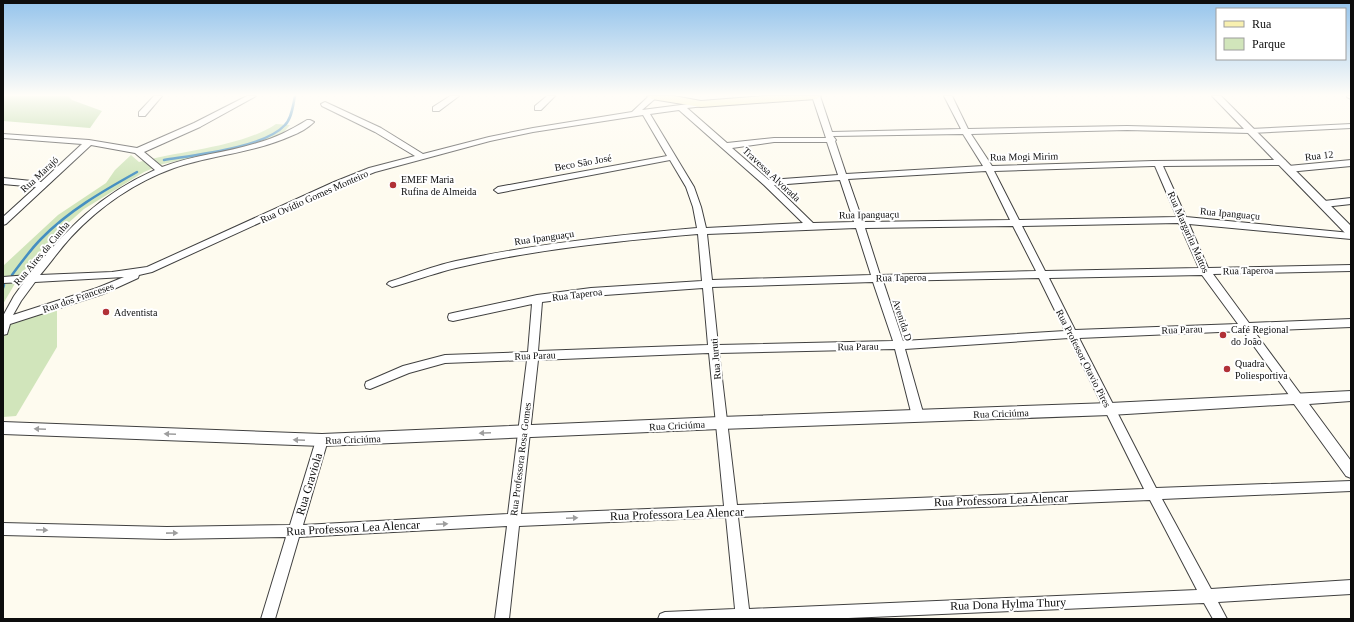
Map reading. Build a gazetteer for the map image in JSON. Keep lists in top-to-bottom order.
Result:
{
  "streets": {
    "street": [
      "Rua 12",
      "Rua Mogi Mirim",
      "Beco São José",
      "Rua Marajó",
      "Travessa Alvorada",
      "Rua Ovídio Gomes Monteiro",
      "Rua Ipanguaçu",
      "Rua Margarita Mattos",
      "Rua Aires da Cunha",
      "Rua Taperoa",
      "Rua dos Franceses",
      "Avenida D",
      "Rua Parau",
      "Rua Professor Otavio Pires",
      "Rua Juruti",
      "Rua Criciúma",
      "Rua Professora Rosa Gomes",
      "Rua Graviola",
      "Rua Professora Lea Alencar",
      "Rua Dona Hylma Thury"
    ]
  },
  "crossings": [
    ["Rua 12", "Rua Mogi Mirim"],
    ["Rua Mogi Mirim", "Travessa Alvorada"],
    ["Rua Mogi Mirim", "Rua Margarita Mattos"],
    ["Rua Mogi Mirim", "Avenida D"],
    ["Rua Mogi Mirim", "Rua Professor Otavio Pires"],
    ["Beco São José", "Rua Juruti"],
    ["Travessa Alvorada", "Rua Ipanguaçu"],
    ["Rua Ovídio Gomes Monteiro", "Rua Aires da Cunha"],
    ["Rua Ovídio Gomes Monteiro", "Rua dos Franceses"],
    ["Rua Ipanguaçu", "Rua Margarita Mattos"],
    ["Rua Ipanguaçu", "Avenida D"],
    ["Rua Ipanguaçu", "Rua Professor Otavio Pires"],
    ["Rua Ipanguaçu", "Rua Juruti"],
    ["Rua Margarita Mattos", "Rua Taperoa"],
    ["Rua Margarita Mattos", "Rua Parau"],
    ["Rua Margarita Mattos", "Rua Criciúma"],
    ["Rua Aires da Cunha", "Rua dos Franceses"],
    ["Rua Taperoa", "Avenida D"],
    ["Rua Taperoa", "Rua Professor Otavio Pires"],
    ["Rua Taperoa", "Rua Juruti"],
    ["Rua Taperoa", "Rua Professora Rosa Gomes"],
    ["Avenida D", "Rua Parau"],
    ["Avenida D", "Rua Criciúma"],
    ["Rua Parau", "Rua Professor Otavio Pires"],
    ["Rua Parau", "Rua Juruti"],
    ["Rua Parau", "Rua Professora Rosa Gomes"],
    ["Rua Professor Otavio Pires", "Rua Criciúma"],
    ["Rua Professor Otavio Pires", "Rua Professora Lea Alencar"],
    ["Rua Professor Otavio Pires", "Rua Dona Hylma Thury"],
    ["Rua Juruti", "Rua Criciúma"],
    ["Rua Juruti", "Rua Professora Lea Alencar"],
    ["Rua Juruti", "Rua Dona Hylma Thury"],
    ["Rua Criciúma", "Rua Professora Rosa Gomes"],
    ["Rua Criciúma", "Rua Graviola"],
    ["Rua Professora Rosa Gomes", "Rua Professora Lea Alencar"],
    ["Rua Graviola", "Rua Professora Lea Alencar"]
  ],
  "one_way": ["Rua Criciúma", "Rua Professora Lea Alencar"],
  "places": [
    "EMEF Maria Rufina de Almeida",
    "Adventista",
    "Café Regional do João",
    "Quadra Poliesportiva"
  ],
  "legend": ["Rua", "Parque"]
}
